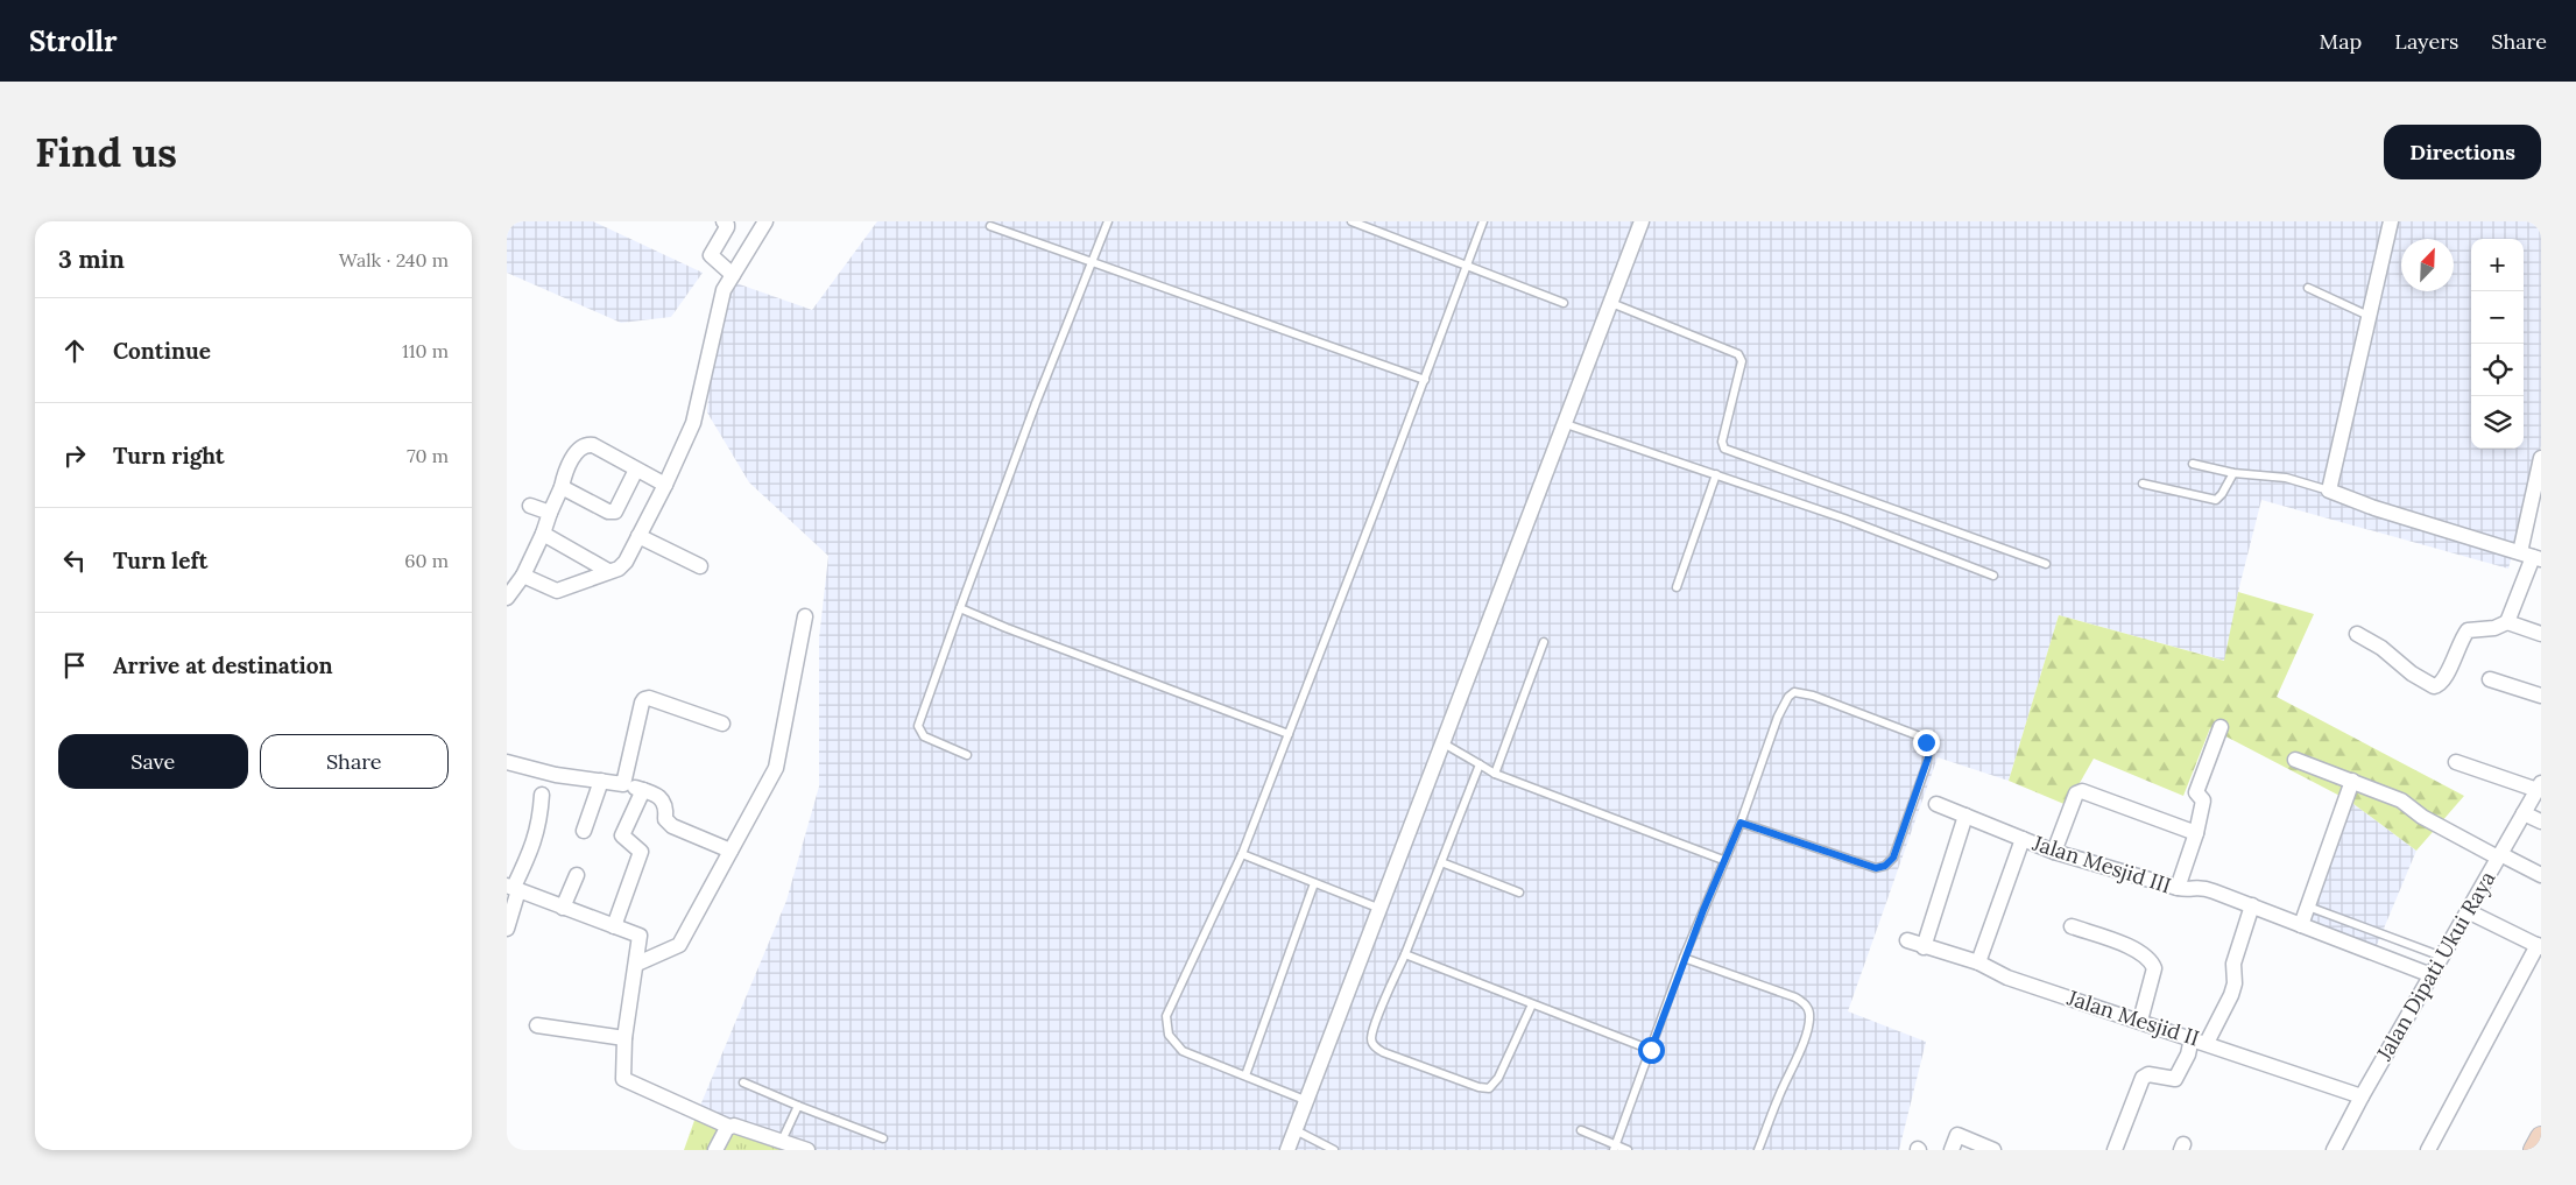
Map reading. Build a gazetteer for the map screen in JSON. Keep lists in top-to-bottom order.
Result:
{
  "streets": {
    "street": ["Jalan Mesjid III", "Jalan Dipati Ukui Raya", "Jalan Mesjid II"]
  },
  "crossings": [
    ["Jalan Mesjid III", "Jalan Dipati Ukui Raya"],
    ["Jalan Dipati Ukui Raya", "Jalan Mesjid II"]
  ],
  "north": "top right",
  "page": {
    "header": "Strollr",
    "nav": ["Map", "Layers", "Share"],
    "buttons": [
      "Directions",
      ["Save", "Share"]
    ],
    "title": "Find us",
    "heading": ["3 min", "Walk · 240 m"],
    "map_buttons": ["+", "−"],
    "list": [
      ["Continue", "110 m"],
      ["Turn right", "70 m"],
      ["Turn left", "60 m"],
      "Arrive at destination"
    ]
  }
}
